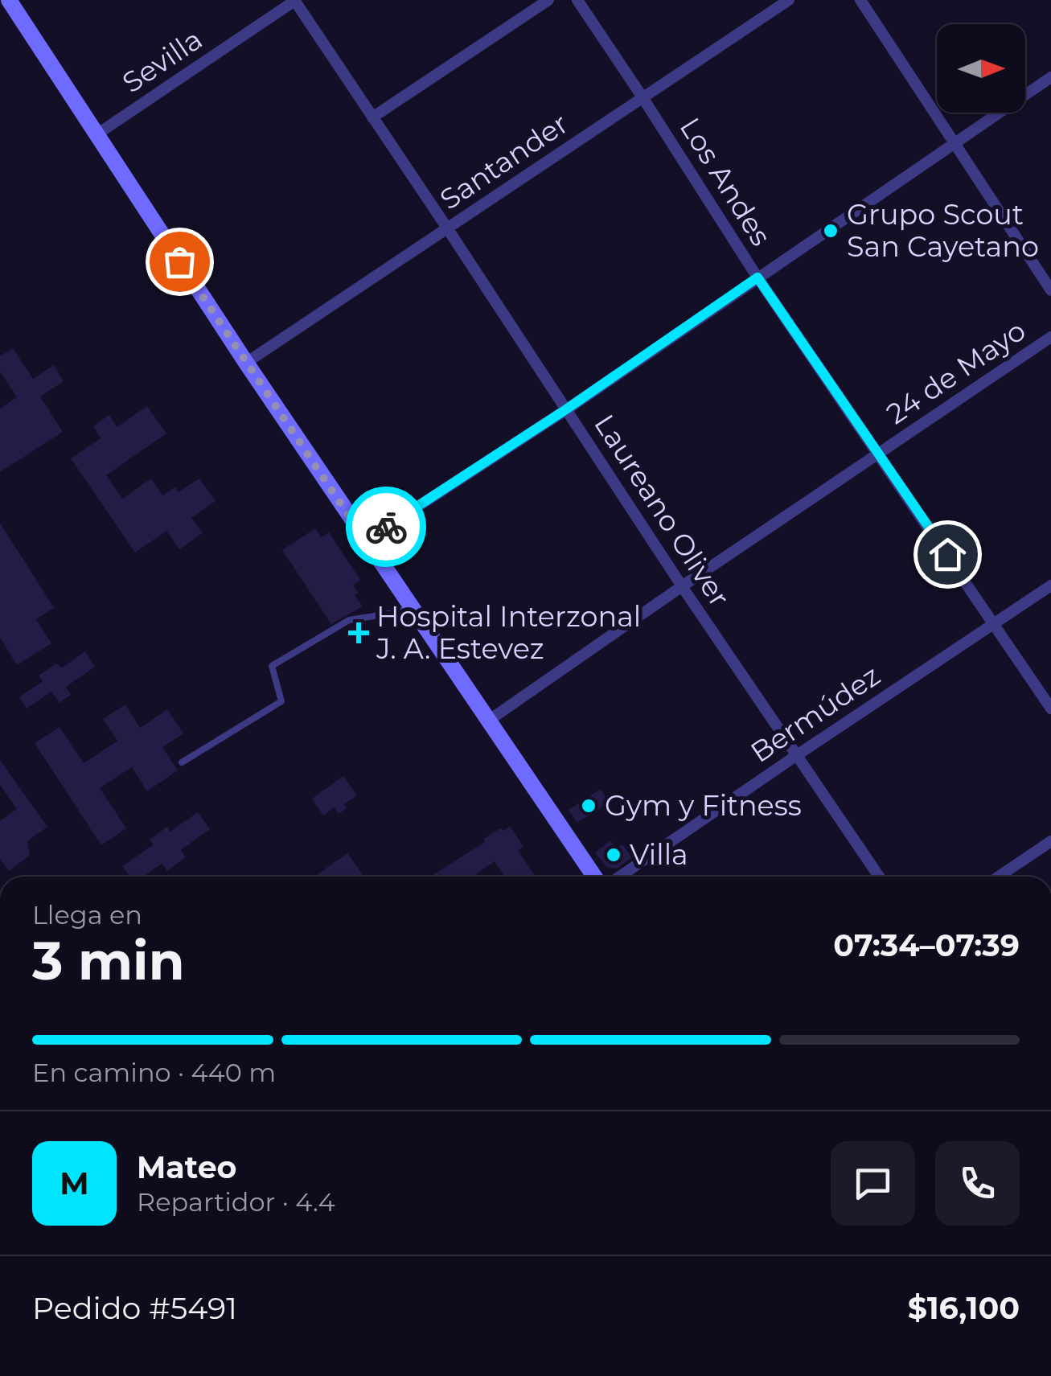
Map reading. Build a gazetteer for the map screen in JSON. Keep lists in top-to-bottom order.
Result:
{
  "streets": {
    "street": [
      "Sevilla",
      "Santander",
      "Los Andes",
      "24 de Mayo",
      "Laureano Oliver",
      "Bermúdez"
    ]
  },
  "crossings": [
    ["Sevilla", "Laureano Oliver"],
    ["Santander", "Los Andes"],
    ["Santander", "Laureano Oliver"],
    ["Los Andes", "24 de Mayo"],
    ["Los Andes", "Bermúdez"],
    ["24 de Mayo", "Laureano Oliver"],
    ["Laureano Oliver", "Bermúdez"]
  ],
  "places": {
    "other": ["Grupo Scout San Cayetano", "Gym y Fitness", "Villa"],
    "health": ["Hospital Interzonal J. A. Estevez"]
  },
  "north": "right",
  "page": {
    "heading": ["3 min", "Llega en", "07:34–07:39"],
    "panel": [
      "Mateo",
      "Repartidor · 4.4",
      "Pedido #5491",
      "$16,100"
    ],
    "bar": "En camino · 440 m",
    "round": "M"
  }
}
